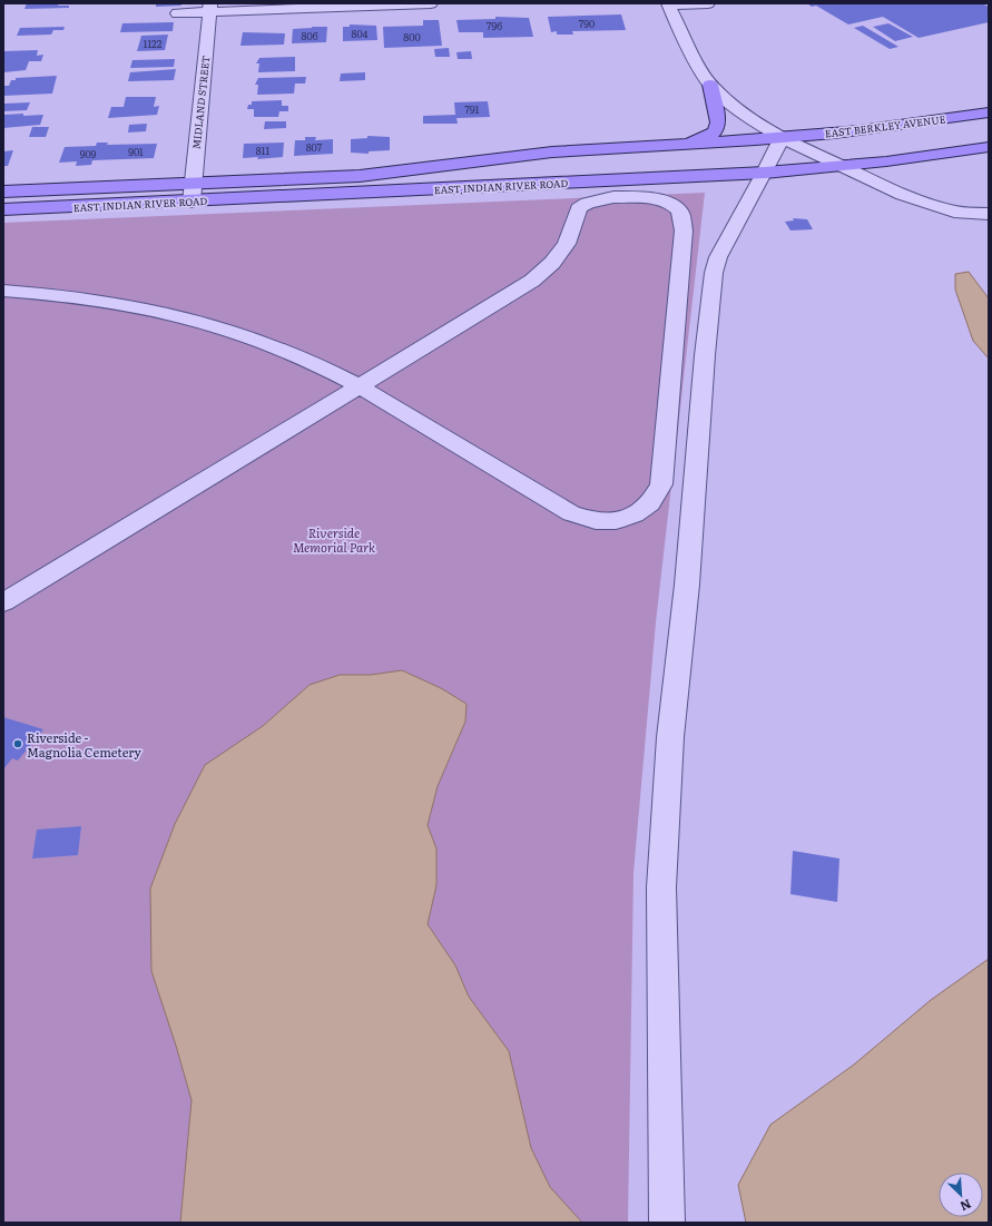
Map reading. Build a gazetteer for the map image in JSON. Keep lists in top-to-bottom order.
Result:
{
  "streets": {
    "main road": ["EAST BERKLEY AVENUE", "EAST INDIAN RIVER ROAD"],
    "street": ["MIDLAND STREET"]
  },
  "crossings": [
    ["MIDLAND STREET", "EAST INDIAN RIVER ROAD"],
    ["EAST BERKLEY AVENUE", "EAST INDIAN RIVER ROAD"]
  ],
  "parks": ["Riverside Memorial Park"],
  "places": ["Riverside - Magnolia Cemetery"],
  "house_numbers": [
    "790",
    "796",
    "804",
    "806",
    "800",
    "1122",
    "791",
    "807",
    "811",
    "901",
    "909"
  ],
  "north": "bottom right"
}
